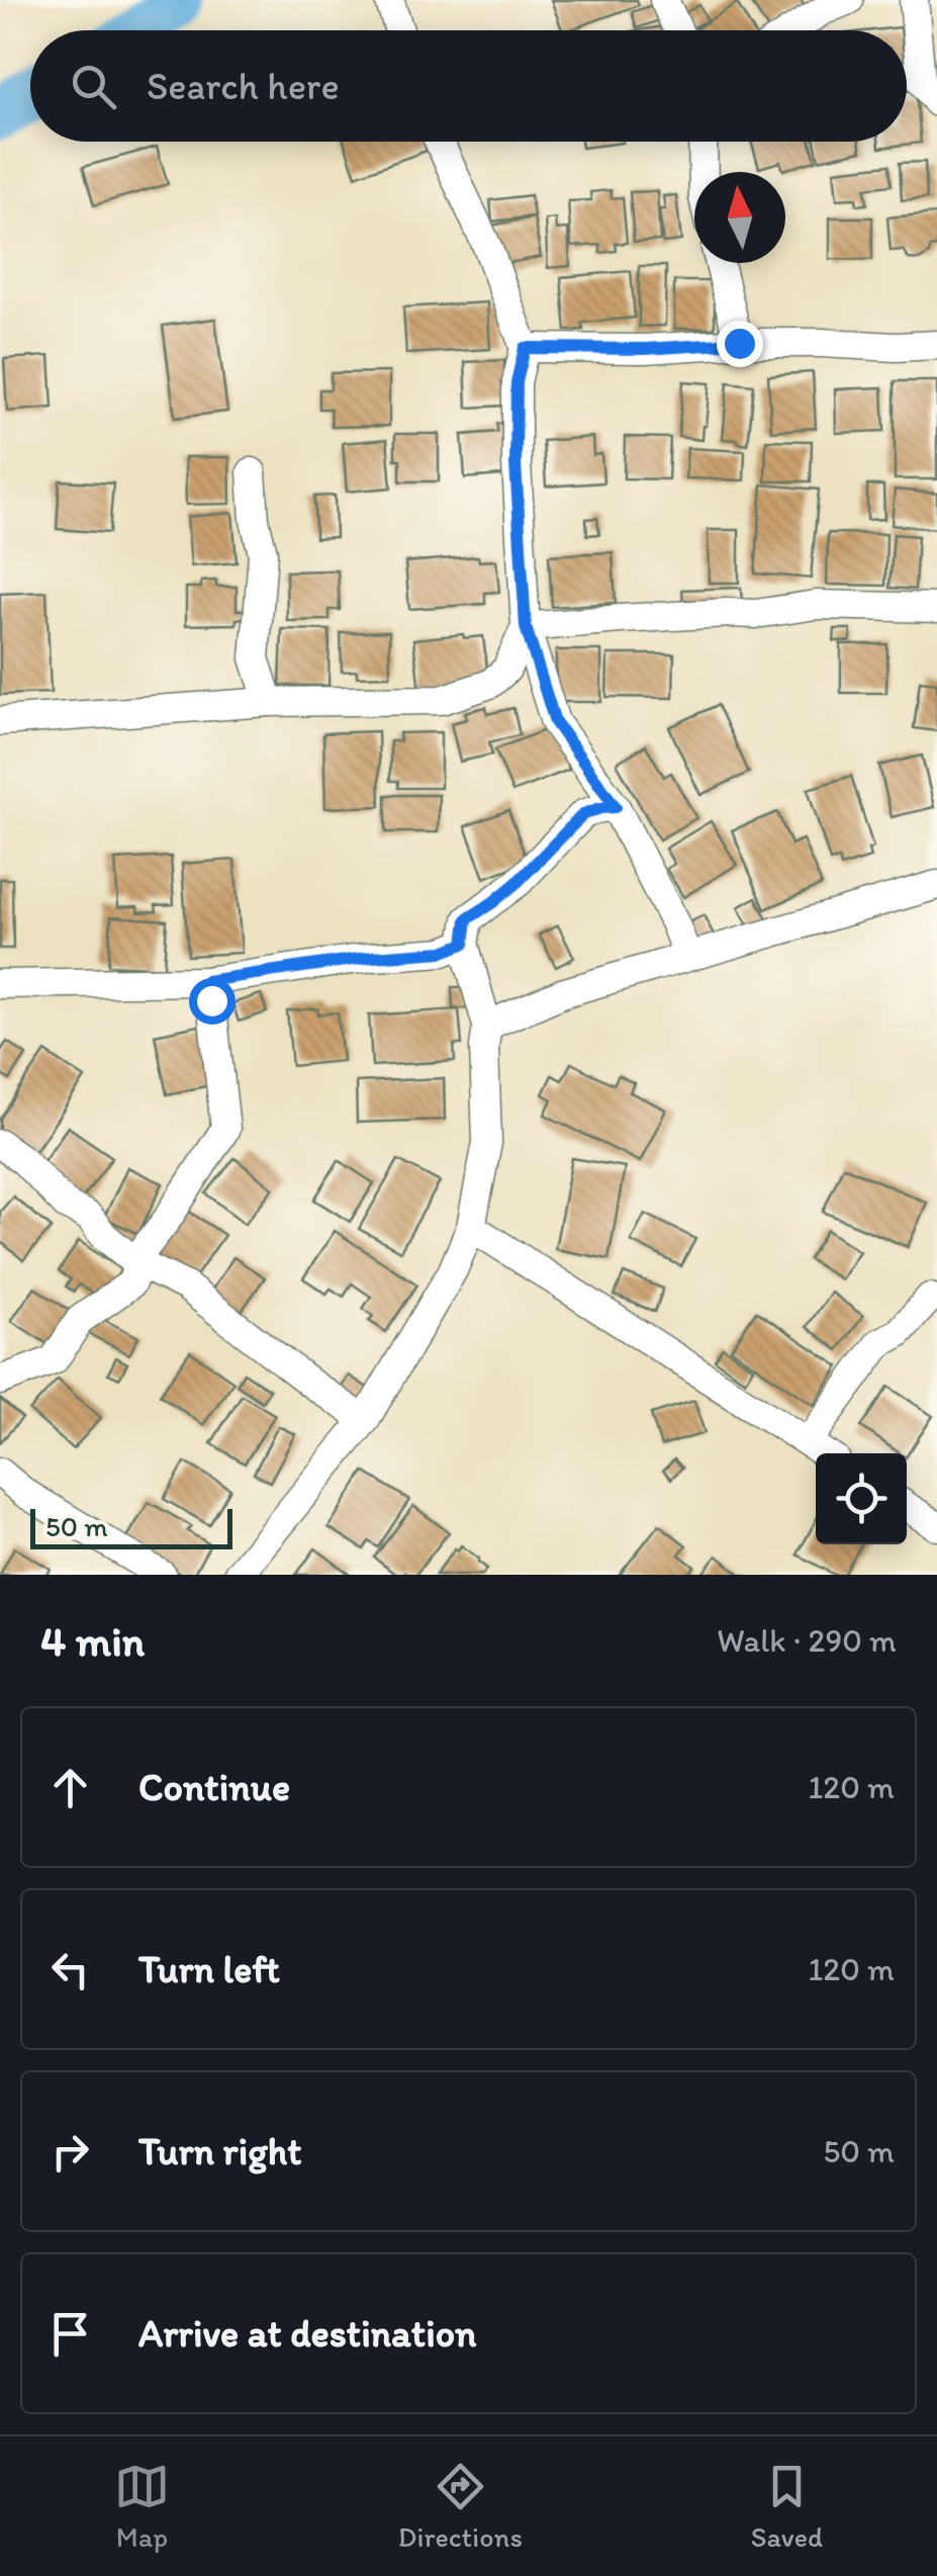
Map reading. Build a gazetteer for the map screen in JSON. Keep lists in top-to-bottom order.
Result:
{
  "scale_bar": "50 m",
  "north": "top",
  "page": {
    "search": "Search here",
    "scale": "50 m",
    "heading": ["4 min", "Walk · 290 m"],
    "list": [
      ["Continue", "120 m"],
      ["Turn left", "120 m"],
      ["Turn right", "50 m"],
      "Arrive at destination"
    ],
    "nav": ["Map", "Directions", "Saved"]
  }
}
